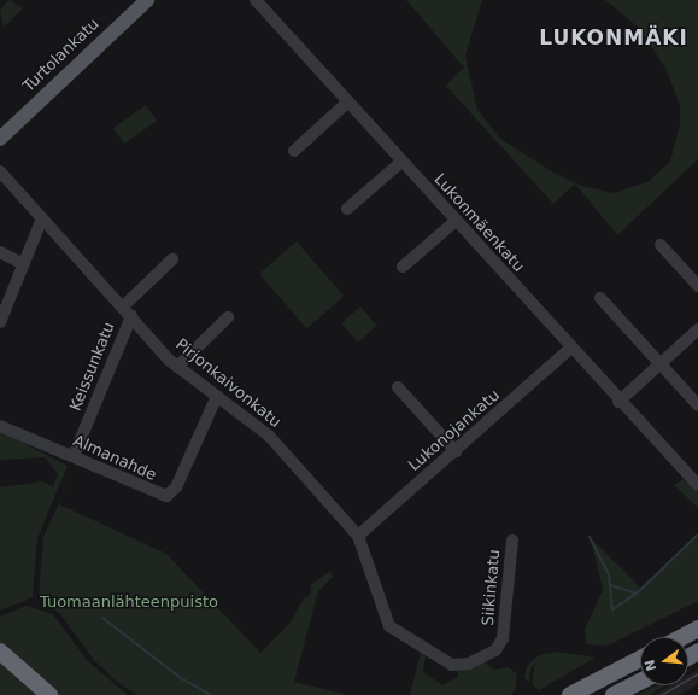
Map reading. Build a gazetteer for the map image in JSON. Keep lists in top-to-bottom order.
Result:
{
  "streets": {
    "main road": ["Turtolankatu"],
    "street": [
      "Lukonmäenkatu",
      "Keissunkatu",
      "Pirjonkaivonkatu",
      "Lukonojankatu",
      "Almanahde",
      "Siikinkatu"
    ]
  },
  "crossings": [
    ["Lukonmäenkatu", "Lukonojankatu"],
    ["Keissunkatu", "Pirjonkaivonkatu"],
    ["Keissunkatu", "Almanahde"],
    ["Pirjonkaivonkatu", "Lukonojankatu"],
    ["Pirjonkaivonkatu", "Almanahde"],
    ["Pirjonkaivonkatu", "Siikinkatu"],
    ["Lukonojankatu", "Siikinkatu"]
  ],
  "districts": ["LUKONMÄKI"],
  "parks": ["Tuomaanlähteenpuisto"],
  "north": "left"
}
